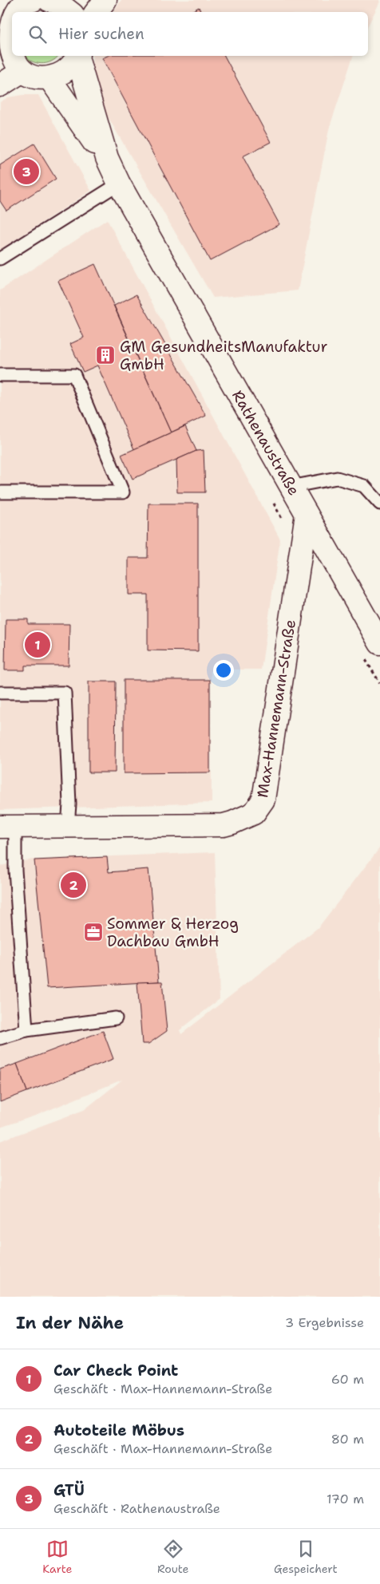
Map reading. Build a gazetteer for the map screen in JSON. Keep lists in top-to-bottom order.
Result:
{
  "streets": {
    "street": ["Rathenaustraße", "Max-Hannemann-Straße"]
  },
  "crossings": [
    ["Rathenaustraße", "Max-Hannemann-Straße"]
  ],
  "places": {
    "building": ["GM GesundheitsManufaktur GmbH"],
    "office": ["Sommer & Herzog Dachbau GmbH"]
  },
  "page": {
    "search": "Hier suchen",
    "pins": ["3", "1", "2"],
    "heading": ["In der Nähe", "3 Ergebnisse"],
    "list": [
      {
        "mark": "1",
        "name": "Car Check Point",
        "note": "Geschäft · Max-Hannemann-Straße",
        "value": "60 m"
      },
      {
        "mark": "2",
        "name": "Autoteile Möbus",
        "note": "Geschäft · Max-Hannemann-Straße",
        "value": "80 m"
      },
      {
        "mark": "3",
        "name": "GTÜ",
        "note": "Geschäft · Rathenaustraße",
        "value": "170 m"
      }
    ],
    "nav": ["Karte", "Route", "Gespeichert"]
  }
}
